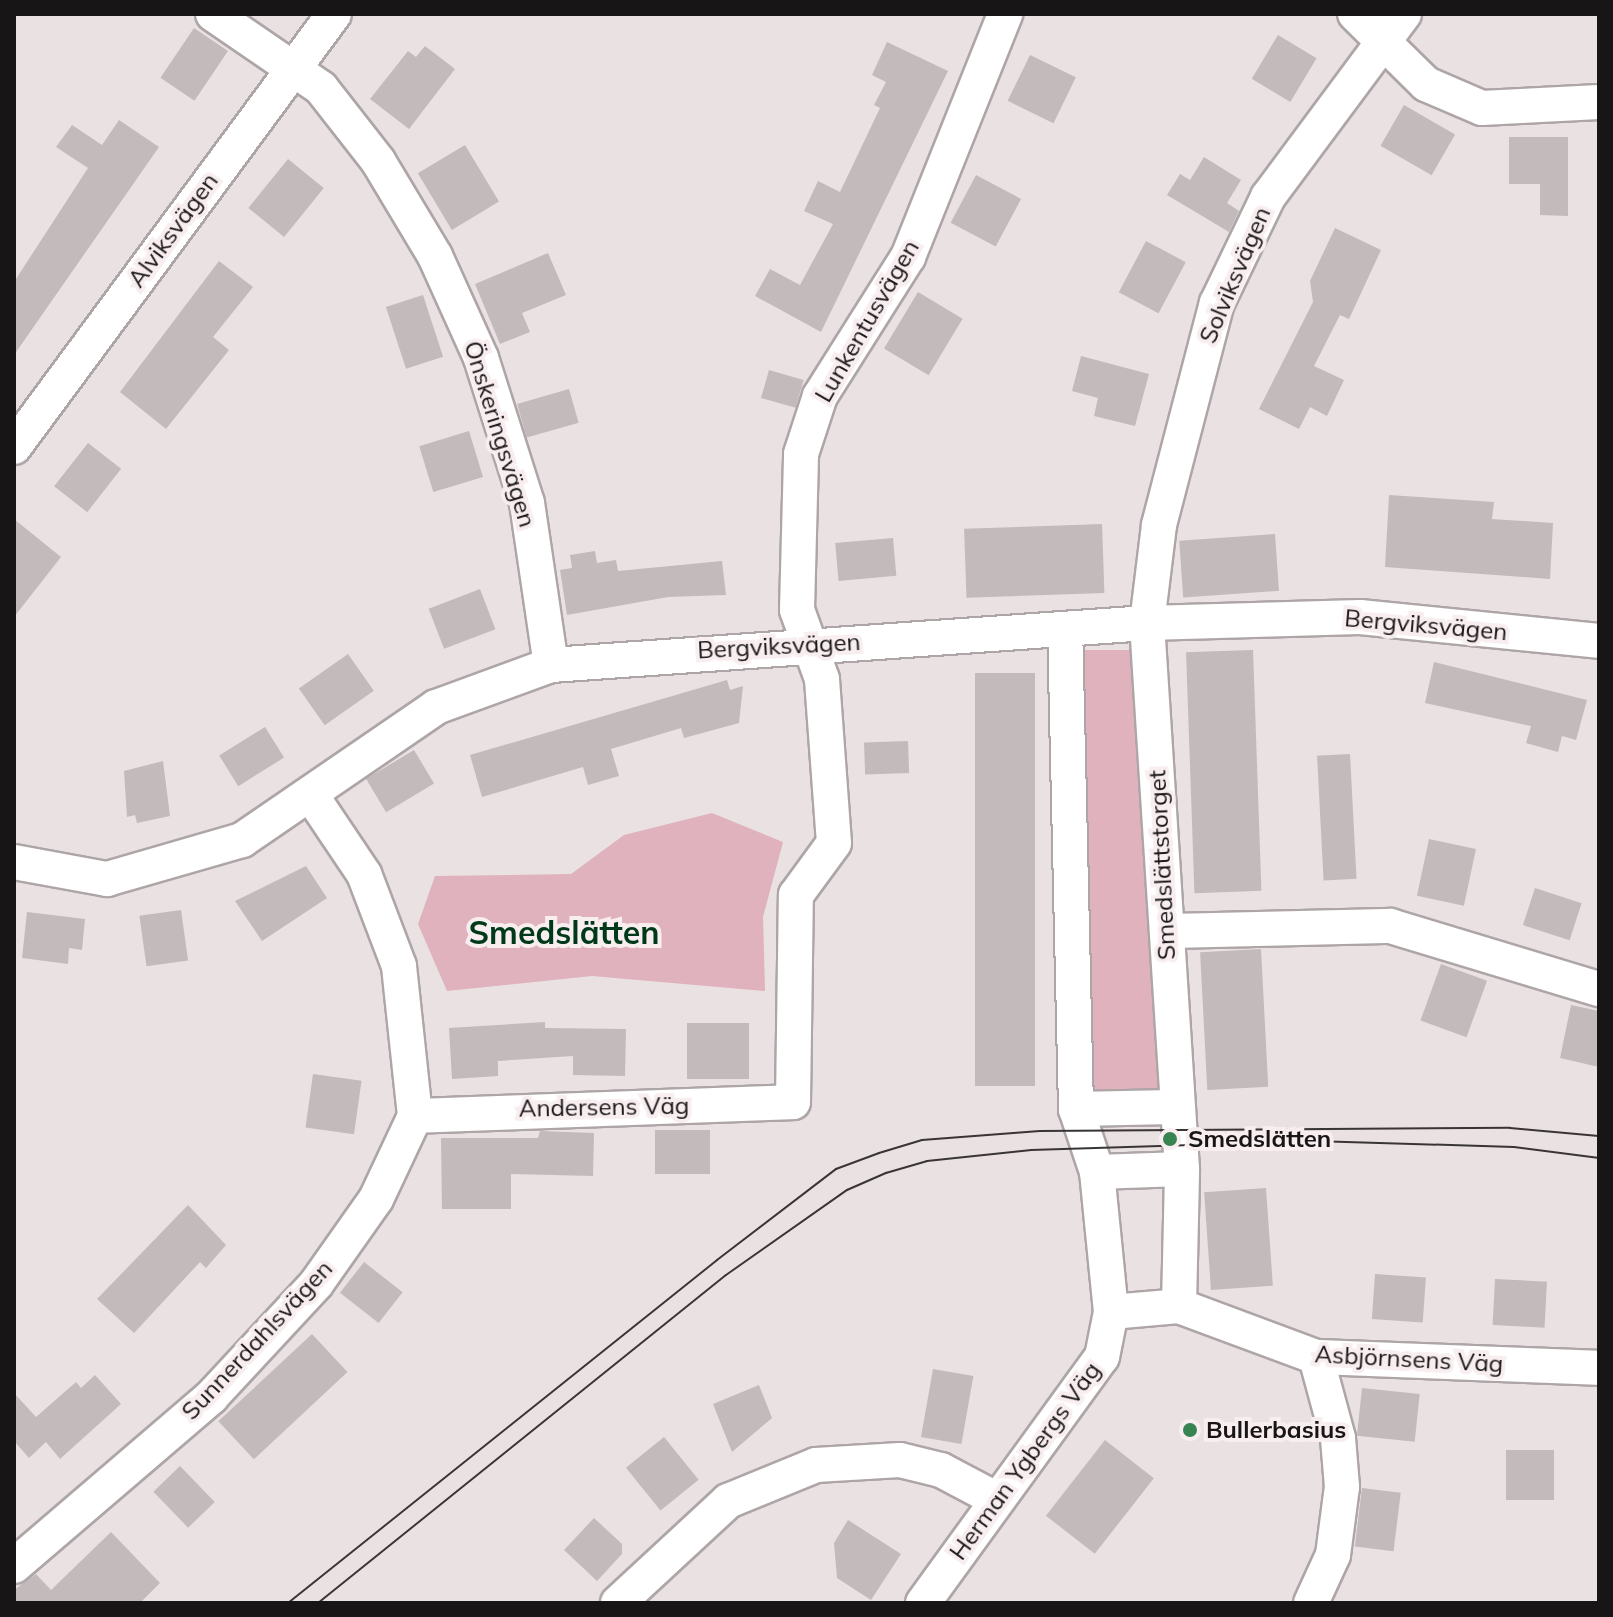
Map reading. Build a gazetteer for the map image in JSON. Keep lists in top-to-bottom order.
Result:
{
  "streets": {
    "street": [
      "Alviksvägen",
      "Solviksvägen",
      "Lunkentusvägen",
      "Önskeringsvägen",
      "Bergviksvägen",
      "Smedslättstorget",
      "Andersens Väg",
      "Sunnerdahlsvägen",
      "Asbjörnsens Väg",
      "Herman Ygbergs Väg"
    ]
  },
  "crossings": [
    ["Alviksvägen", "Önskeringsvägen"],
    ["Solviksvägen", "Bergviksvägen"],
    ["Solviksvägen", "Smedslättstorget"],
    ["Lunkentusvägen", "Bergviksvägen"],
    ["Lunkentusvägen", "Andersens Väg"],
    ["Önskeringsvägen", "Bergviksvägen"],
    ["Bergviksvägen", "Smedslättstorget"],
    ["Smedslättstorget", "Asbjörnsens Väg"],
    ["Andersens Väg", "Sunnerdahlsvägen"]
  ],
  "districts": ["Smedslätten"],
  "places": ["Smedslätten", "Bullerbasius"]
}
